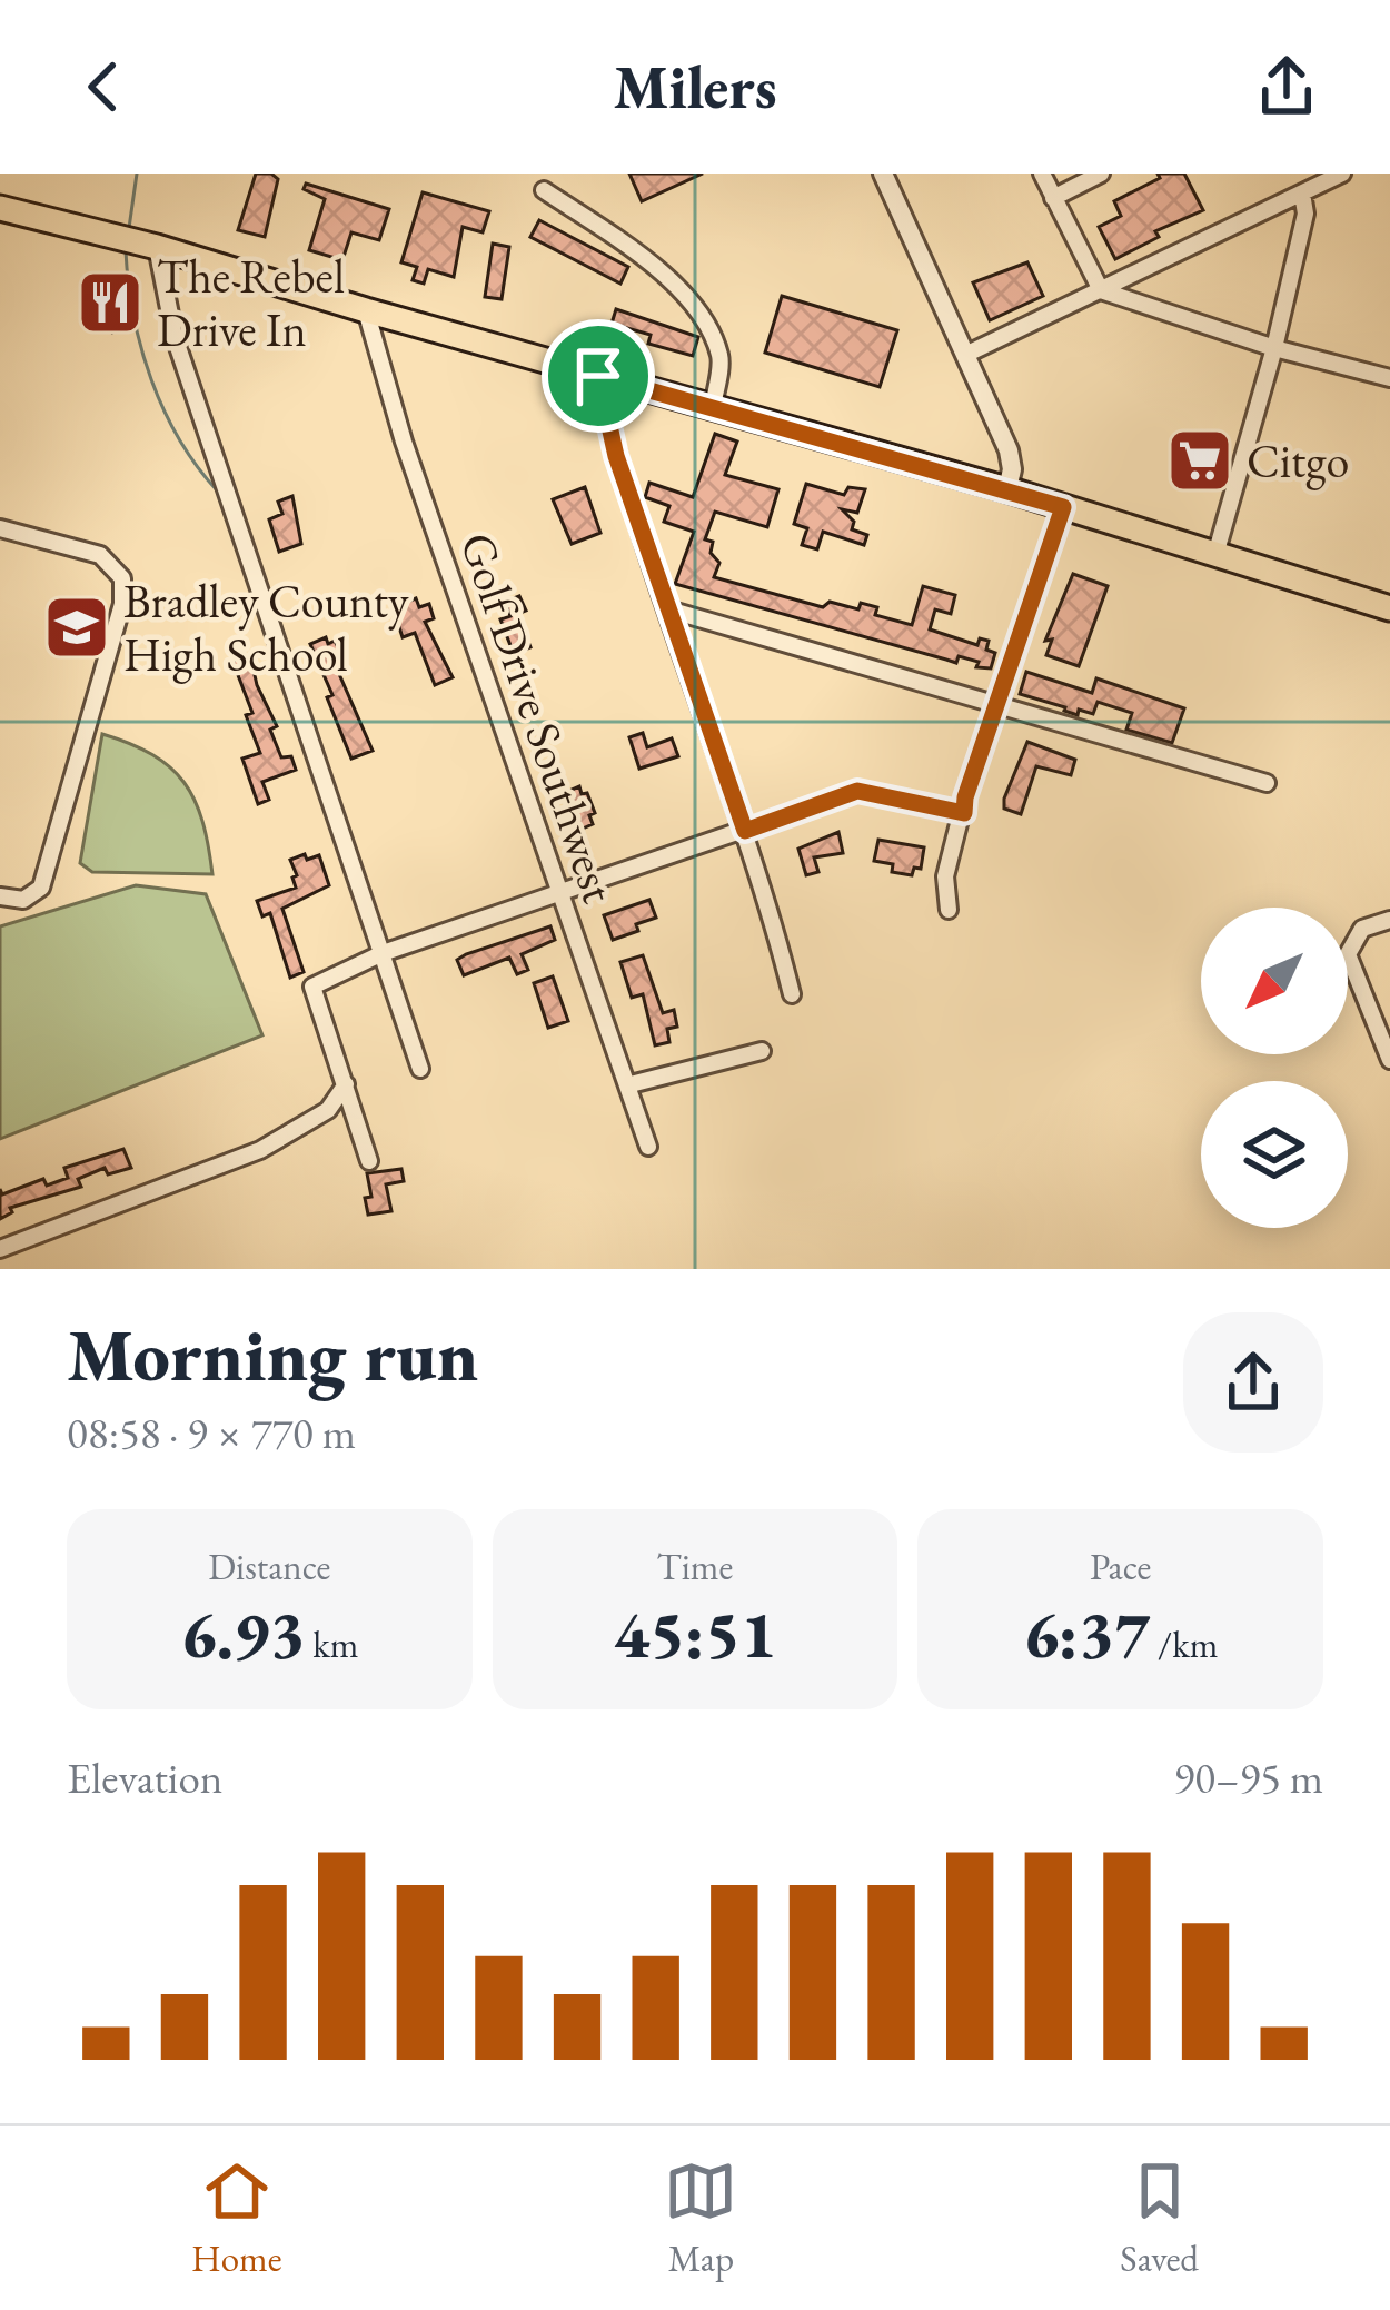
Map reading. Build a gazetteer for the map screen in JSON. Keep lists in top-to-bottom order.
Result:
{
  "streets": {
    "street": ["Golf Drive Southwest"]
  },
  "places": {
    "restaurant": ["The Rebel Drive In"],
    "supermarket": ["Citgo"],
    "school or university": ["Bradley County High School"]
  },
  "north": "bottom left",
  "page": {
    "header": "Milers",
    "heading": ["Morning run", "08:58 · 9 × 770 m"],
    "stats": [
      ["Distance", "6.93 km"],
      ["Time", "45:51"],
      ["Pace", "6:37 /km"]
    ],
    "chart": ["Elevation", "90–95 m"],
    "tabs": ["Home", "Map", "Saved"]
  }
}
